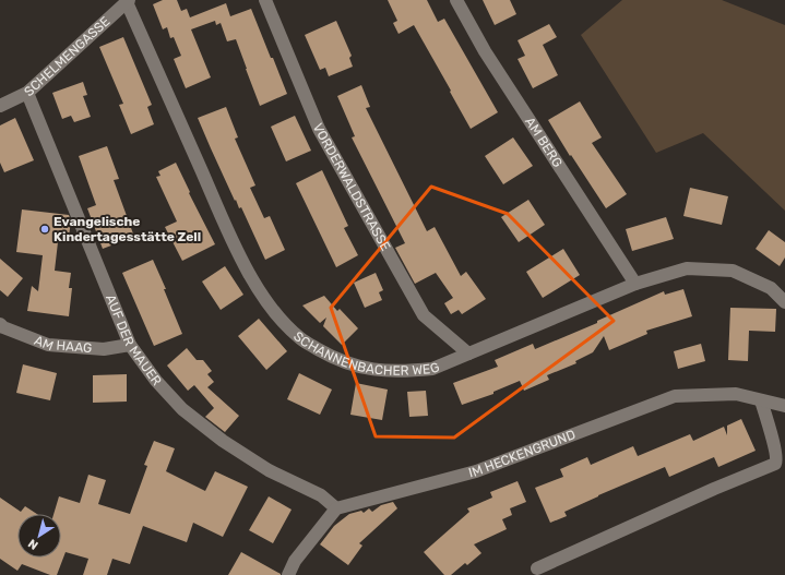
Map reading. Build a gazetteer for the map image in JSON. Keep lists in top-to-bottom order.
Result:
{
  "streets": {
    "street": [
      "SCHELMENGASSE",
      "AM BERG",
      "VORDERWALDSTRASSE",
      "AUF DER MAUER",
      "AM HAAG",
      "SCHANNENBACHER WEG",
      "IM HECKENGRUND"
    ]
  },
  "crossings": [
    ["SCHELMENGASSE", "AUF DER MAUER"],
    ["SCHELMENGASSE", "SCHANNENBACHER WEG"],
    ["AM BERG", "SCHANNENBACHER WEG"],
    ["VORDERWALDSTRASSE", "SCHANNENBACHER WEG"],
    ["AUF DER MAUER", "AM HAAG"],
    ["AUF DER MAUER", "IM HECKENGRUND"]
  ],
  "places": ["Evangelische Kindertagesstätte Zell"],
  "north": "bottom left"
}
